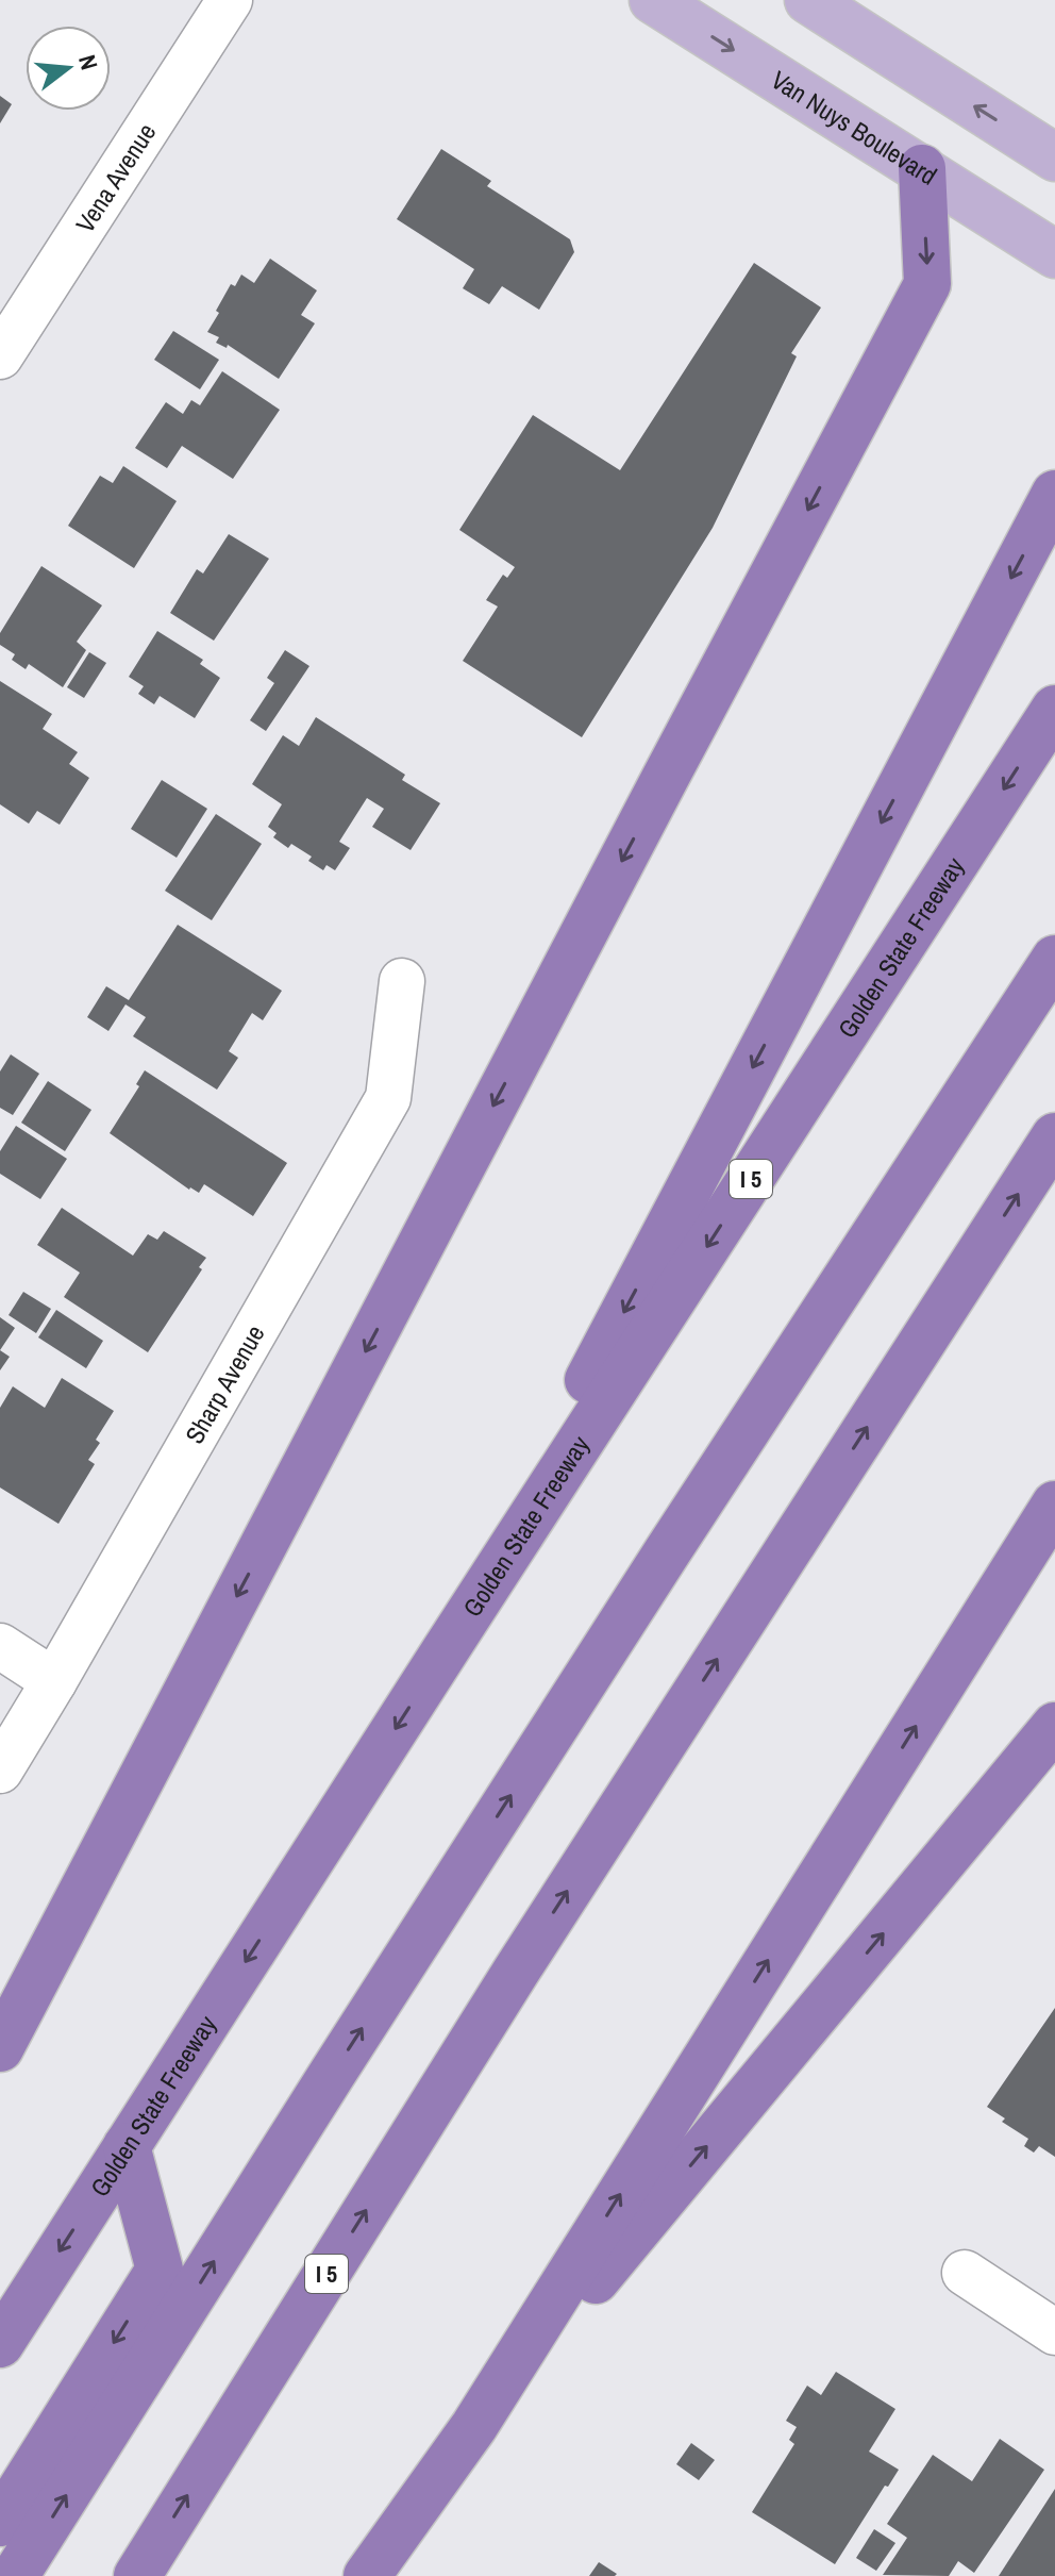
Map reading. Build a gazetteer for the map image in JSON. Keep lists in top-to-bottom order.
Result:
{
  "streets": {
    "highway": ["Golden State Freeway", "I 5"],
    "main road": ["Van Nuys Boulevard"],
    "street": ["Vena Avenue", "Sharp Avenue"]
  },
  "north": "right"
}
